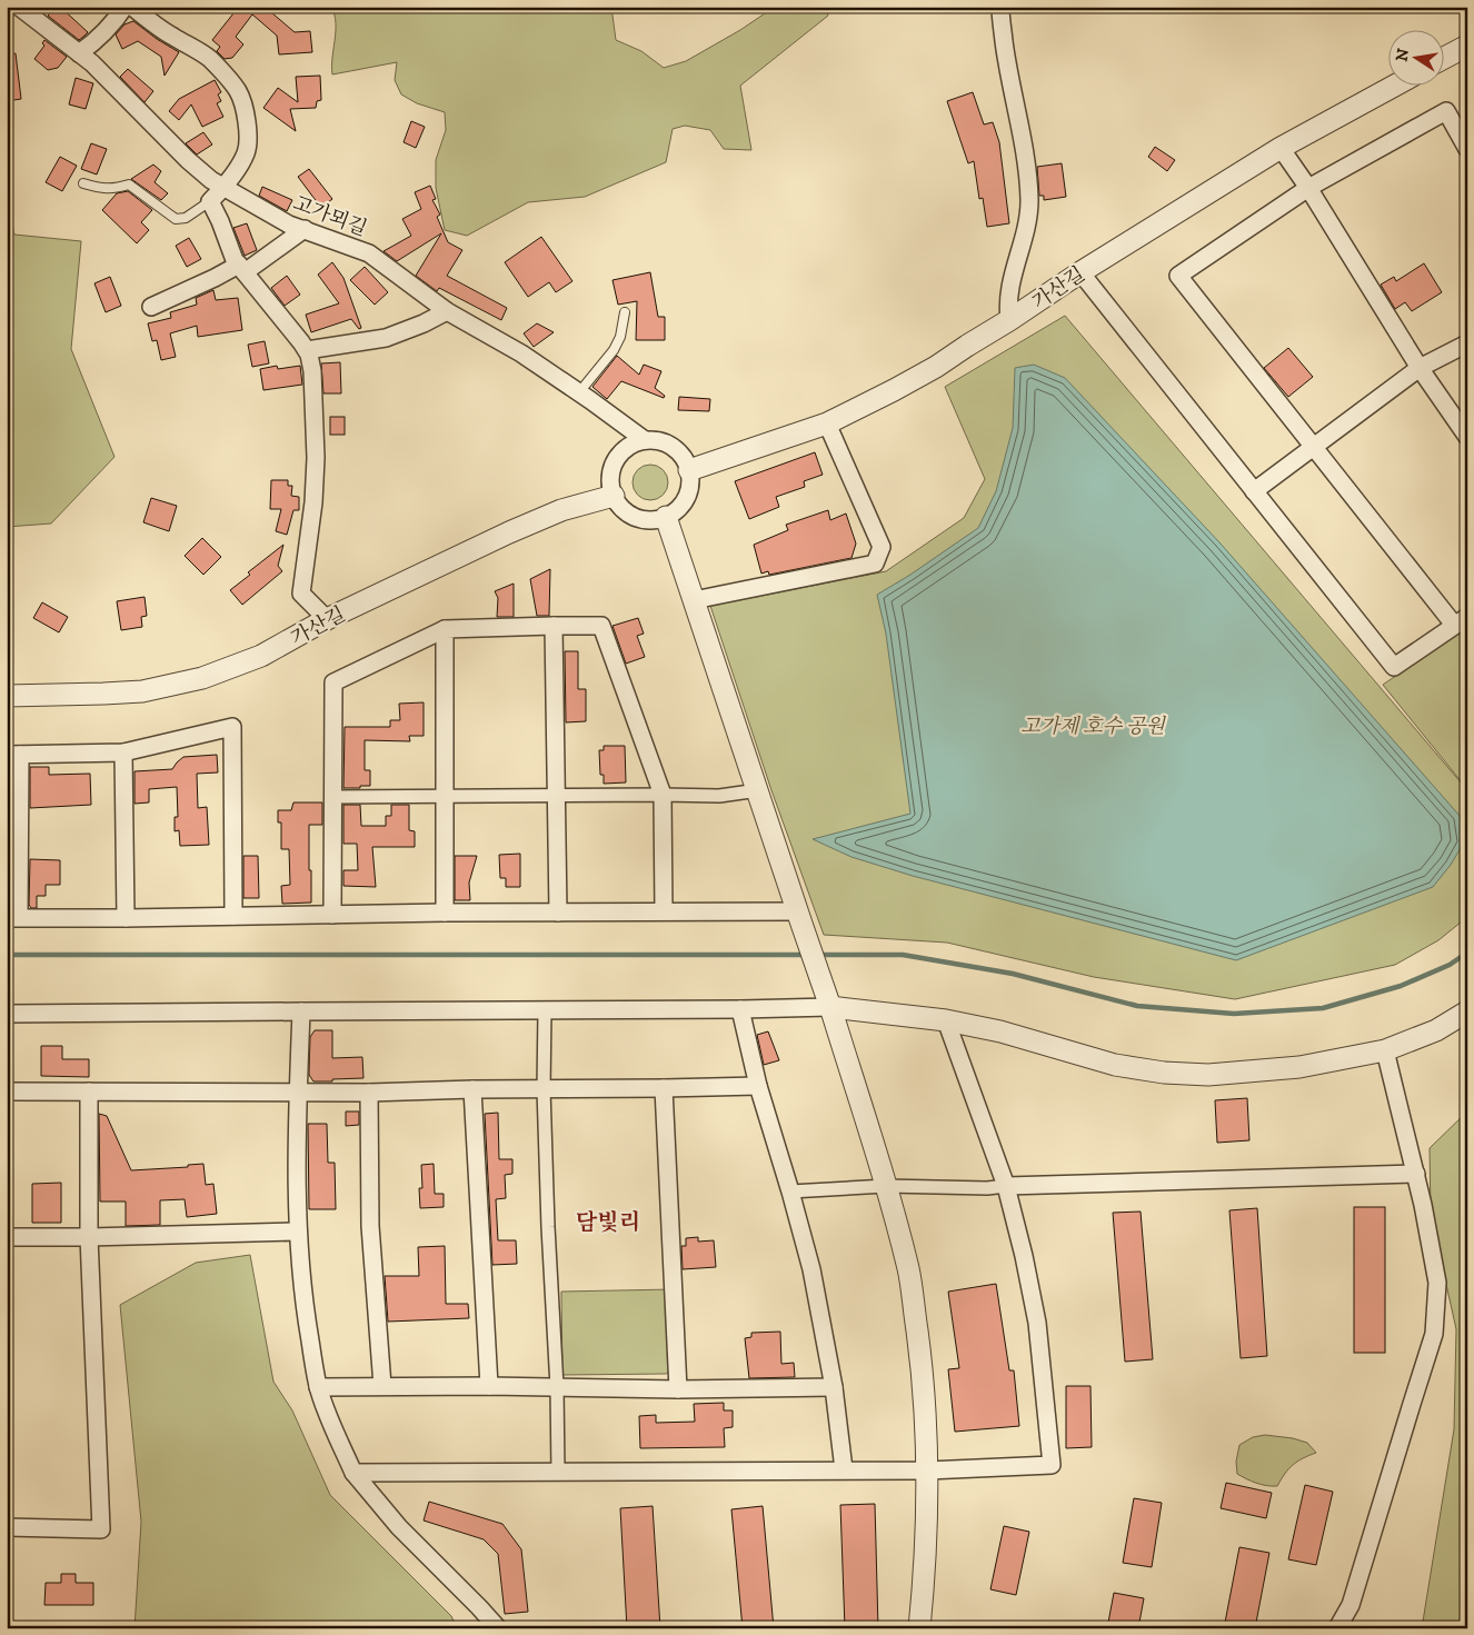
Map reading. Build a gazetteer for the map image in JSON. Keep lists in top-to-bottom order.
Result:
{
  "streets": {
    "street": ["고가뫼길", "가산길"]
  },
  "crossings": [
    ["고가뫼길", "가산길"]
  ],
  "districts": ["담빛리"],
  "parks": ["고가제 호수 공원"],
  "north": "left"
}
